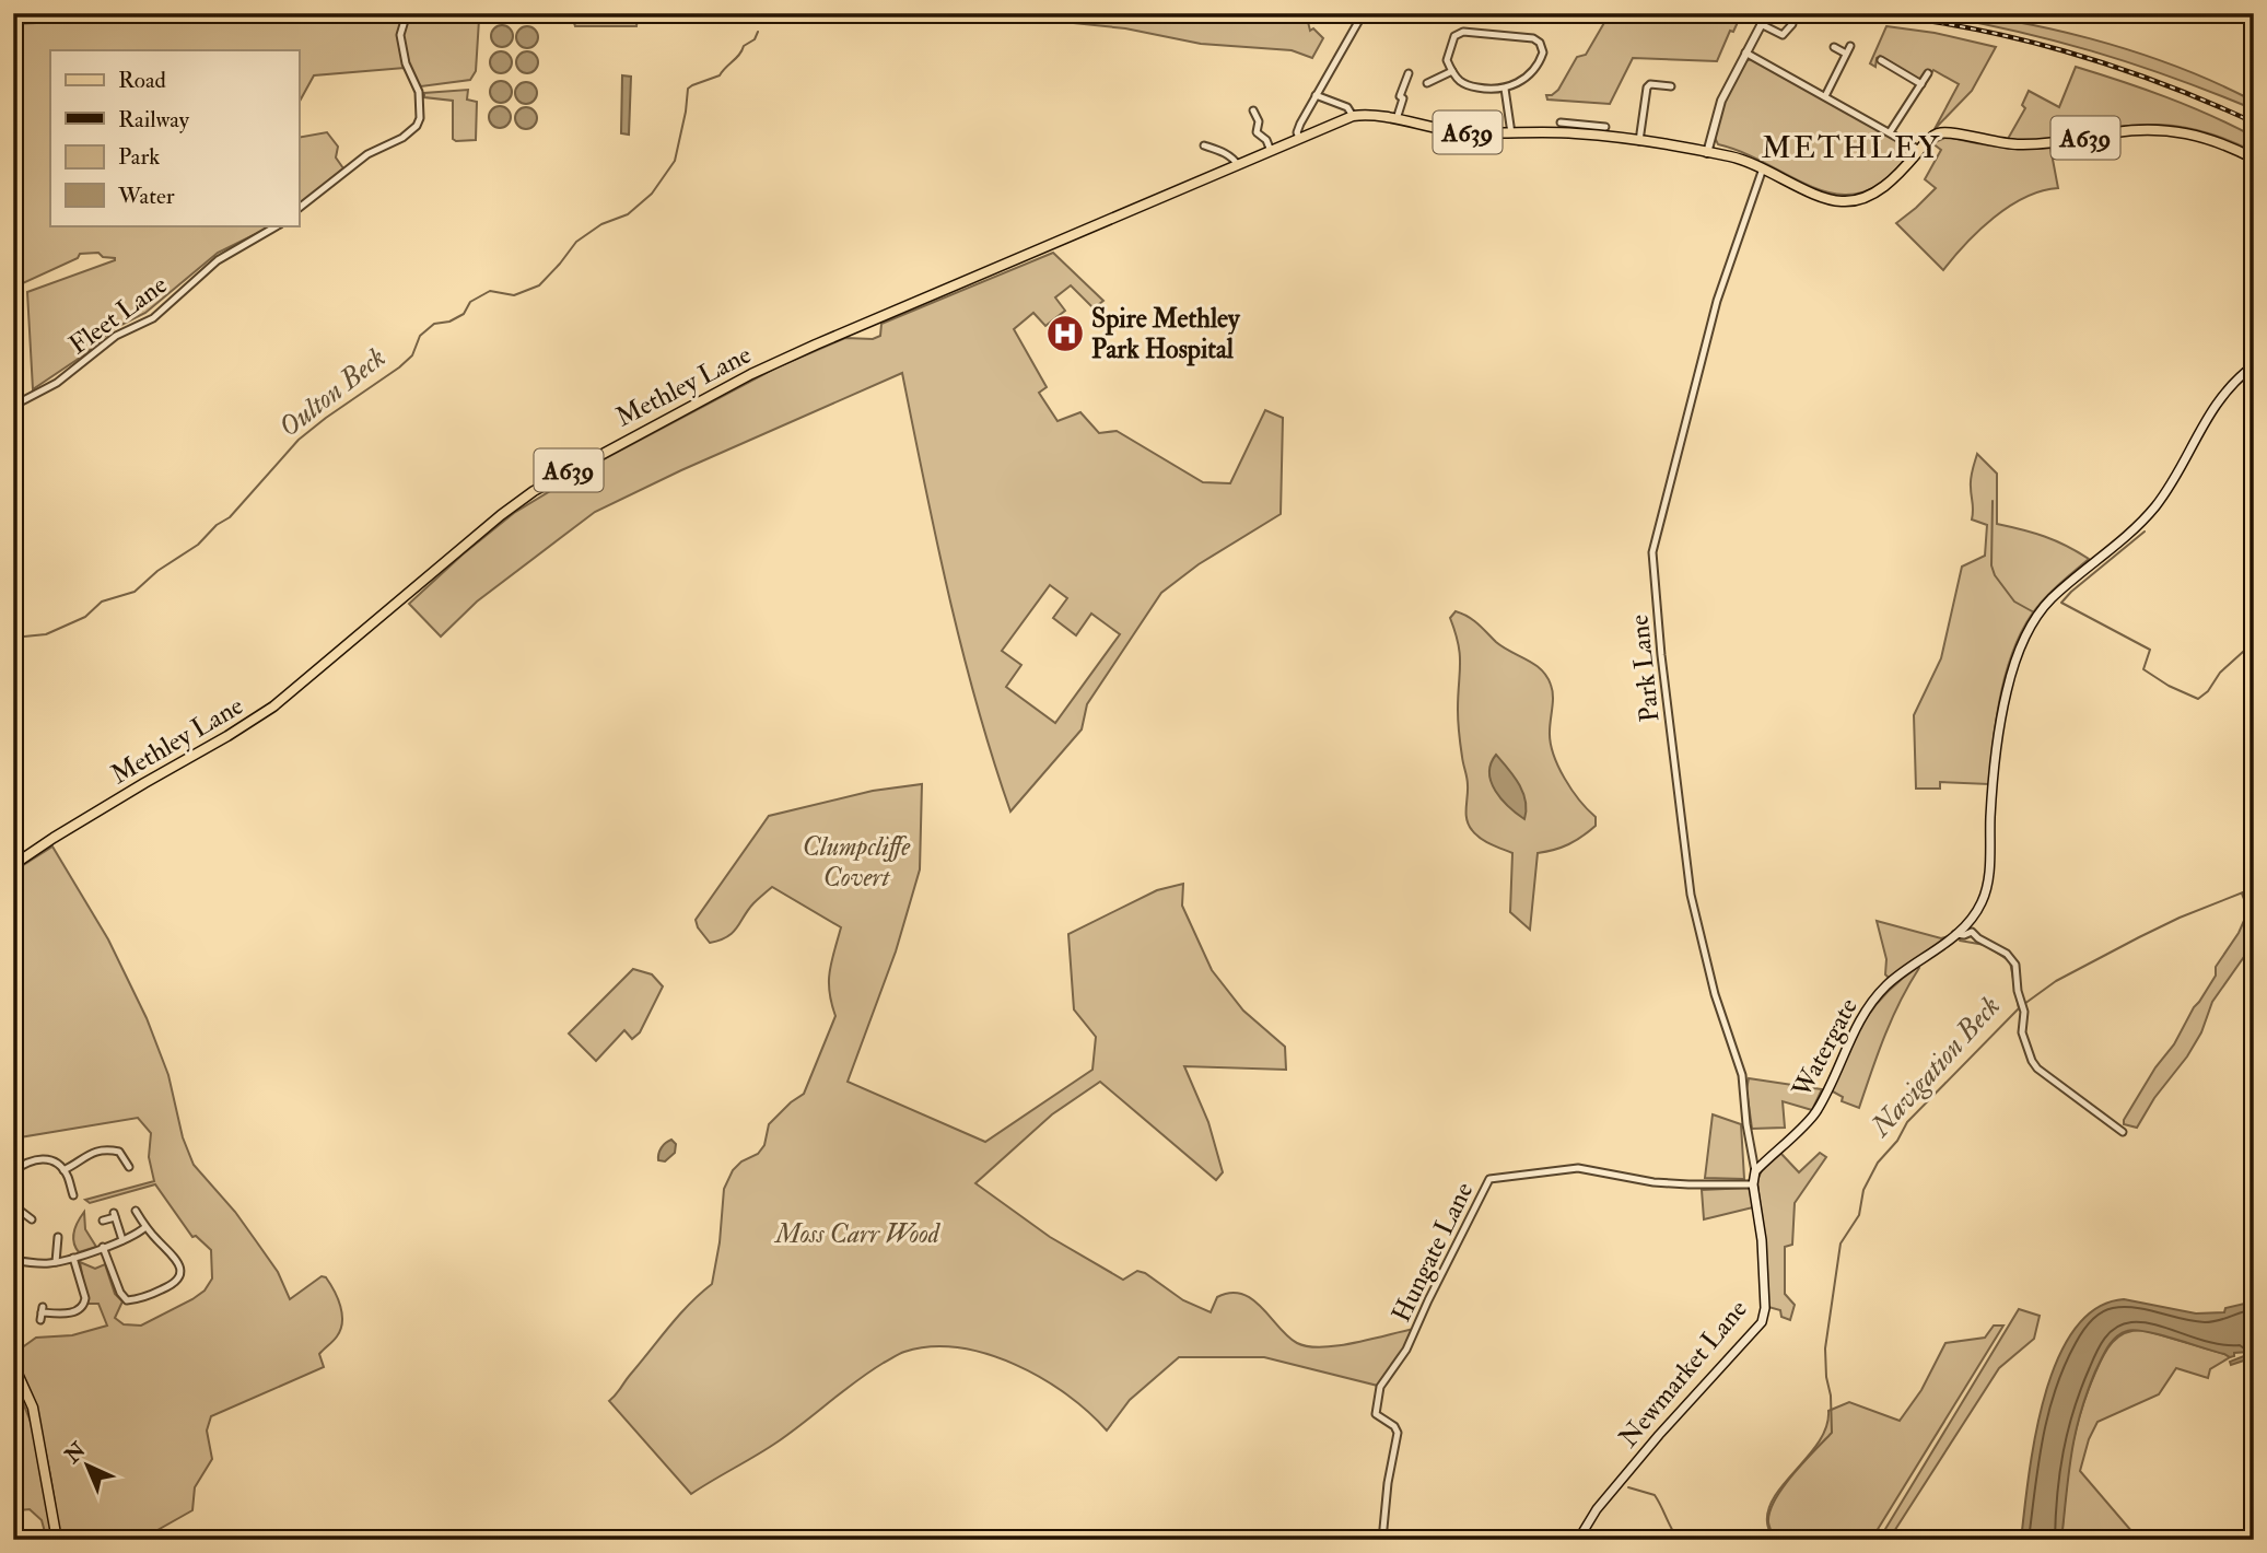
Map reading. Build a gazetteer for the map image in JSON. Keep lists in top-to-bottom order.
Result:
{
  "streets": {
    "main road": [
      "A639",
      "Methley Lane",
      "Watergate",
      "Newmarket Lane"
    ],
    "street": ["Fleet Lane", "Park Lane", "Hungate Lane"]
  },
  "crossings": [
    ["A639", "Methley Lane"],
    ["A639", "Park Lane"],
    ["Park Lane", "Watergate"],
    ["Park Lane", "Newmarket Lane"],
    ["Watergate", "Newmarket Lane"],
    ["Hungate Lane", "Newmarket Lane"]
  ],
  "districts": ["METHLEY"],
  "water": ["Oulton Beck", "Navigation Beck"],
  "parks": ["Clumpcliffe Covert", "Moss Carr Wood"],
  "places": {
    "hospital": ["Spire Methley Park Hospital"]
  },
  "legend": [
    "Road",
    "Railway",
    "Park",
    "Water"
  ],
  "north": "top left"
}
